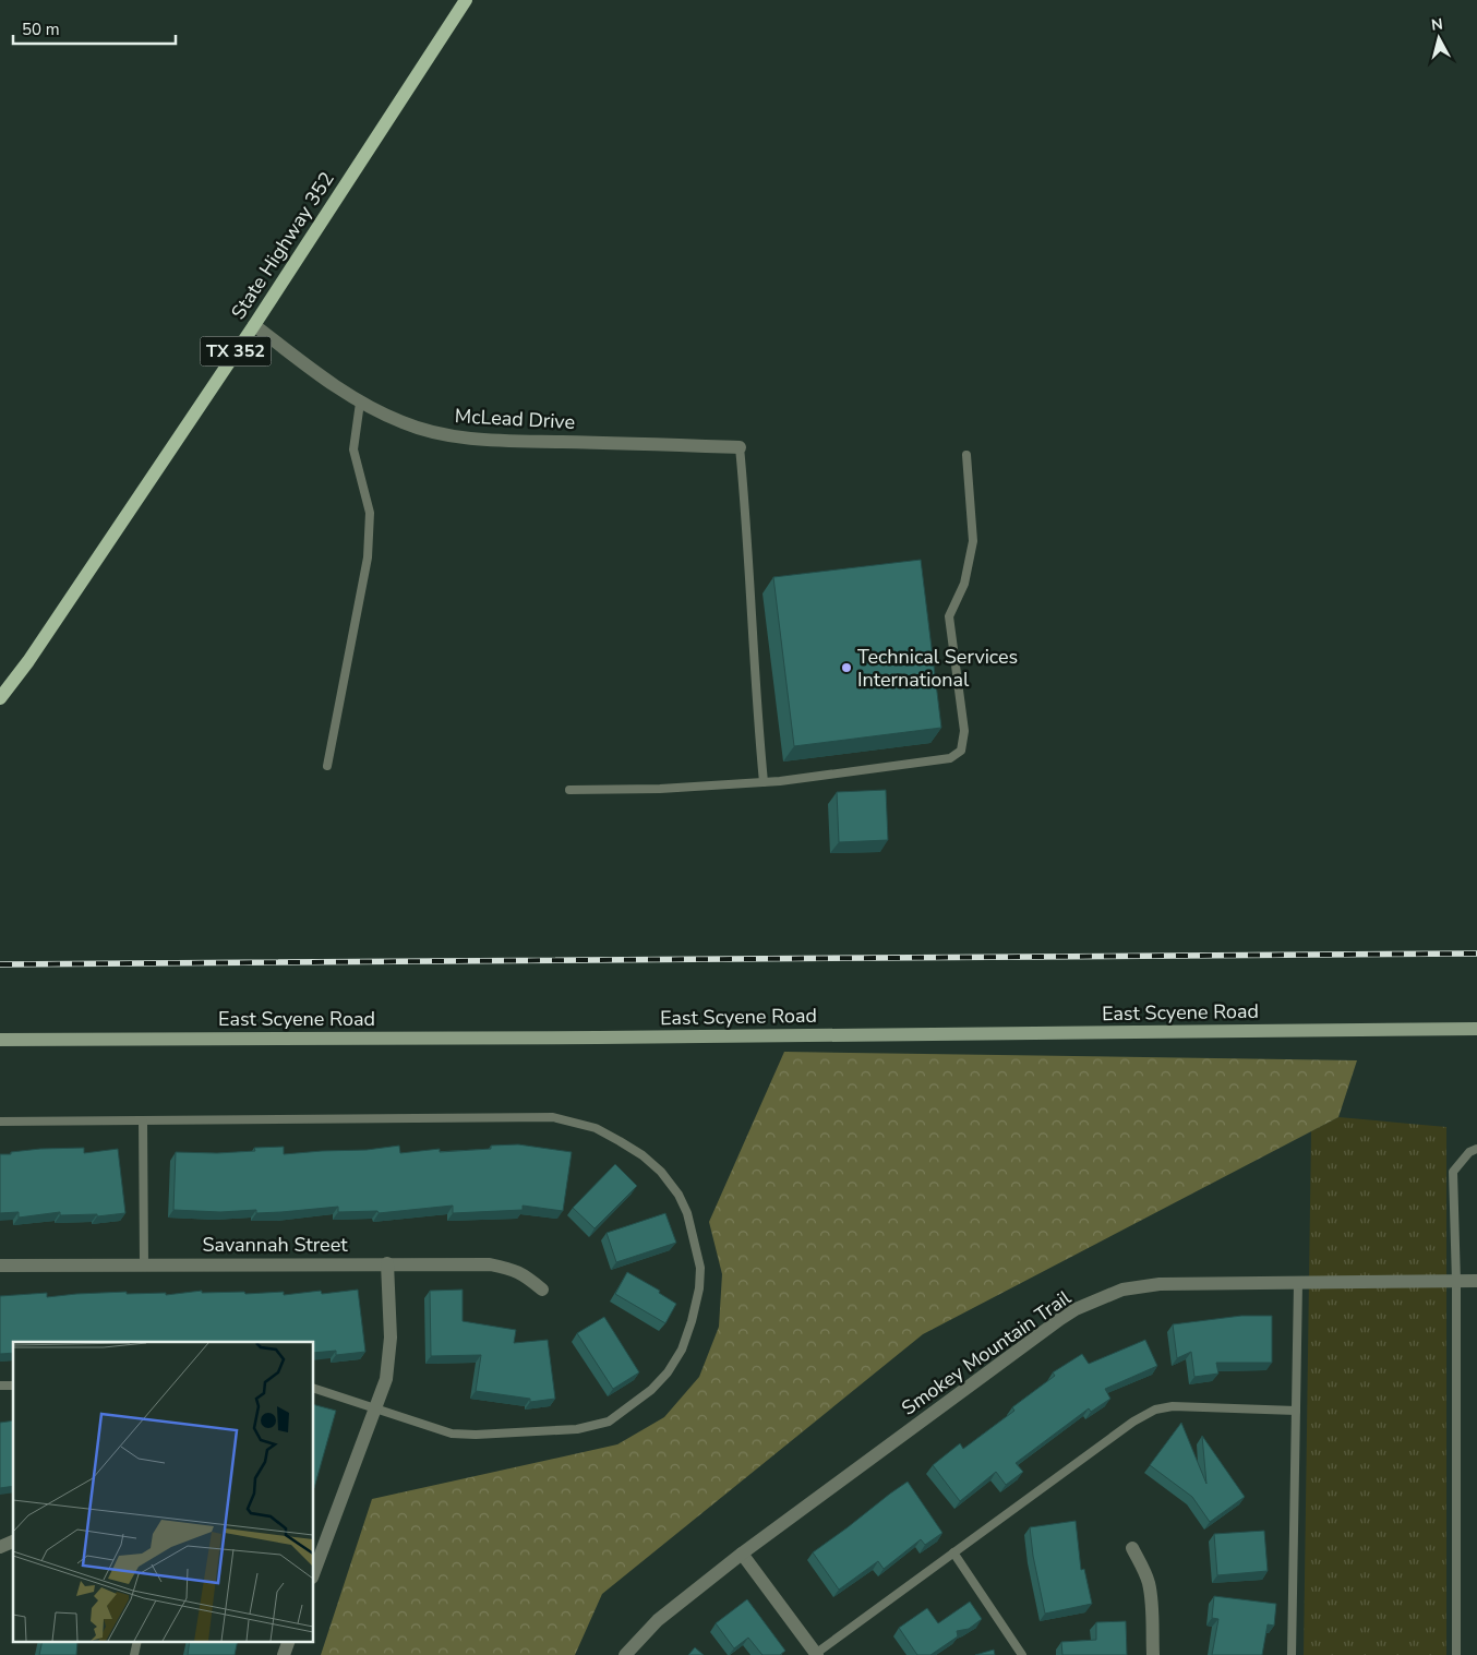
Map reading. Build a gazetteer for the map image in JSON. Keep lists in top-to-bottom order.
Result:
{
  "streets": {
    "main road": ["State Highway 352", "TX 352"],
    "street": [
      "McLead Drive",
      "East Scyene Road",
      "Savannah Street",
      "Smokey Mountain Trail"
    ]
  },
  "crossings": [
    ["State Highway 352", "McLead Drive"]
  ],
  "places": ["Technical Services International"],
  "scale_bar": "50 m",
  "north": "top"
}
